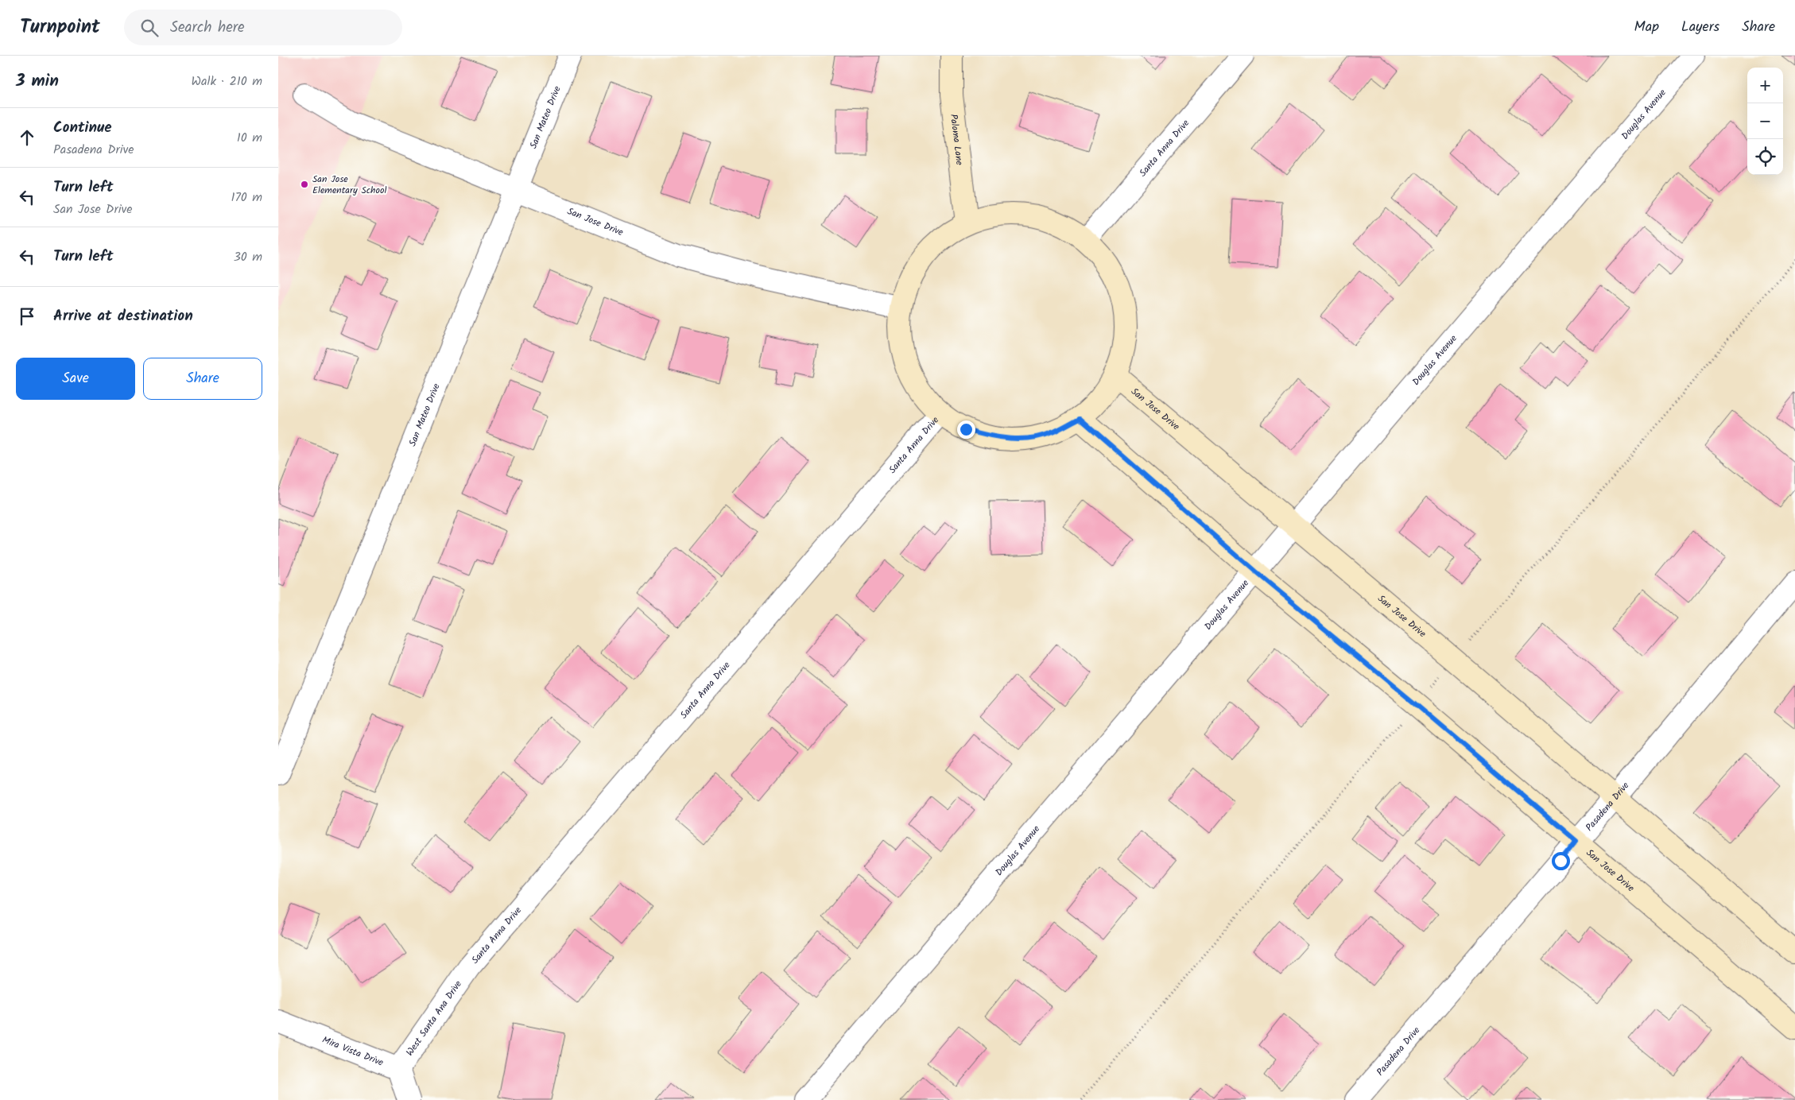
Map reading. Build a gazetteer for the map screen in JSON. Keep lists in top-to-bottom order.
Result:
{
  "streets": {
    "street": [
      "Douglas Avenue",
      "San Mateo Drive",
      "Paloma Lane",
      "Santa Anna Drive",
      "San Jose Drive",
      "Pasadena Drive",
      "West Santa Ana Drive",
      "Mira Vista Drive"
    ]
  },
  "crossings": [
    ["Douglas Avenue", "San Jose Drive"],
    ["San Mateo Drive", "San Jose Drive"],
    ["Santa Anna Drive", "West Santa Ana Drive"],
    ["San Jose Drive", "Pasadena Drive"],
    ["West Santa Ana Drive", "Mira Vista Drive"]
  ],
  "places": ["San Jose Elementary School"],
  "page": {
    "header": "Turnpoint",
    "search": "Search here",
    "nav": ["Map", "Layers", "Share"],
    "heading": ["3 min", "Walk · 210 m"],
    "map_buttons": ["+", "−"],
    "list": [
      ["Continue", "Pasadena Drive", "10 m"],
      ["Turn left", "San Jose Drive", "170 m"],
      ["Turn left", "30 m"],
      "Arrive at destination"
    ],
    "buttons": ["Save", "Share"]
  }
}
